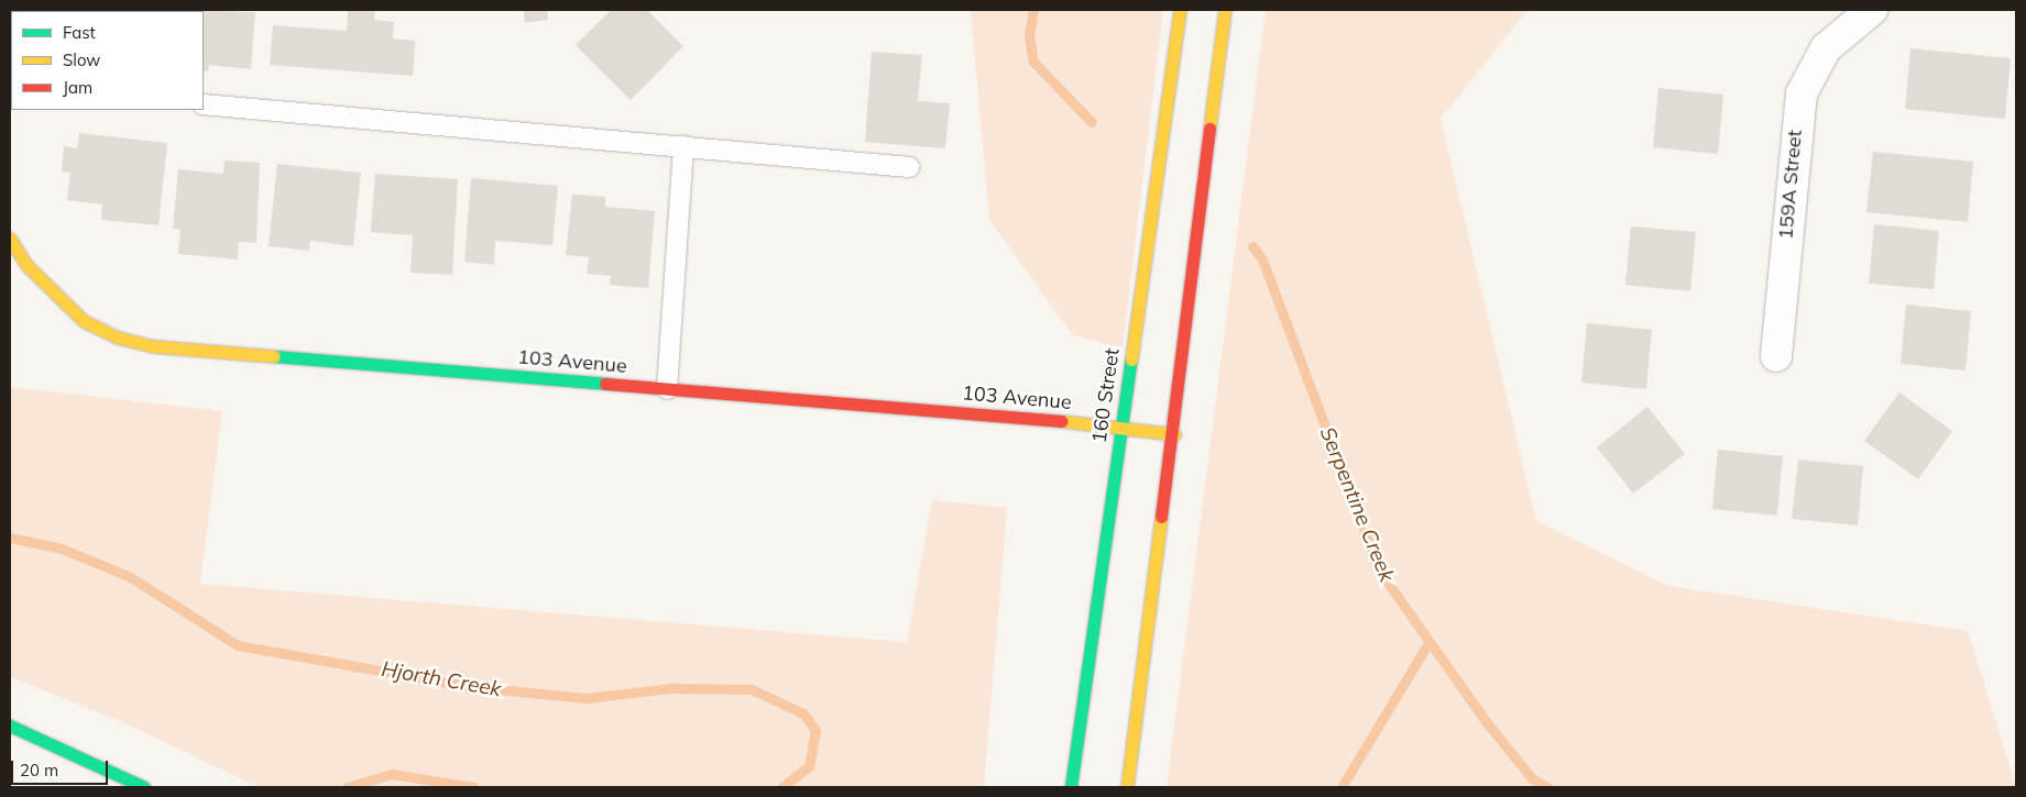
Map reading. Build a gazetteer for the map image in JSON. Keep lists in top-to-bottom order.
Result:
{
  "streets": {
    "main road": ["103 Avenue", "160 Street"],
    "street": ["159A Street"]
  },
  "crossings": [
    ["103 Avenue", "160 Street"]
  ],
  "water": ["Serpentine Creek", "Hjorth Creek"],
  "legend": ["Fast", "Slow", "Jam"],
  "scale_bar": "20 m"
}
